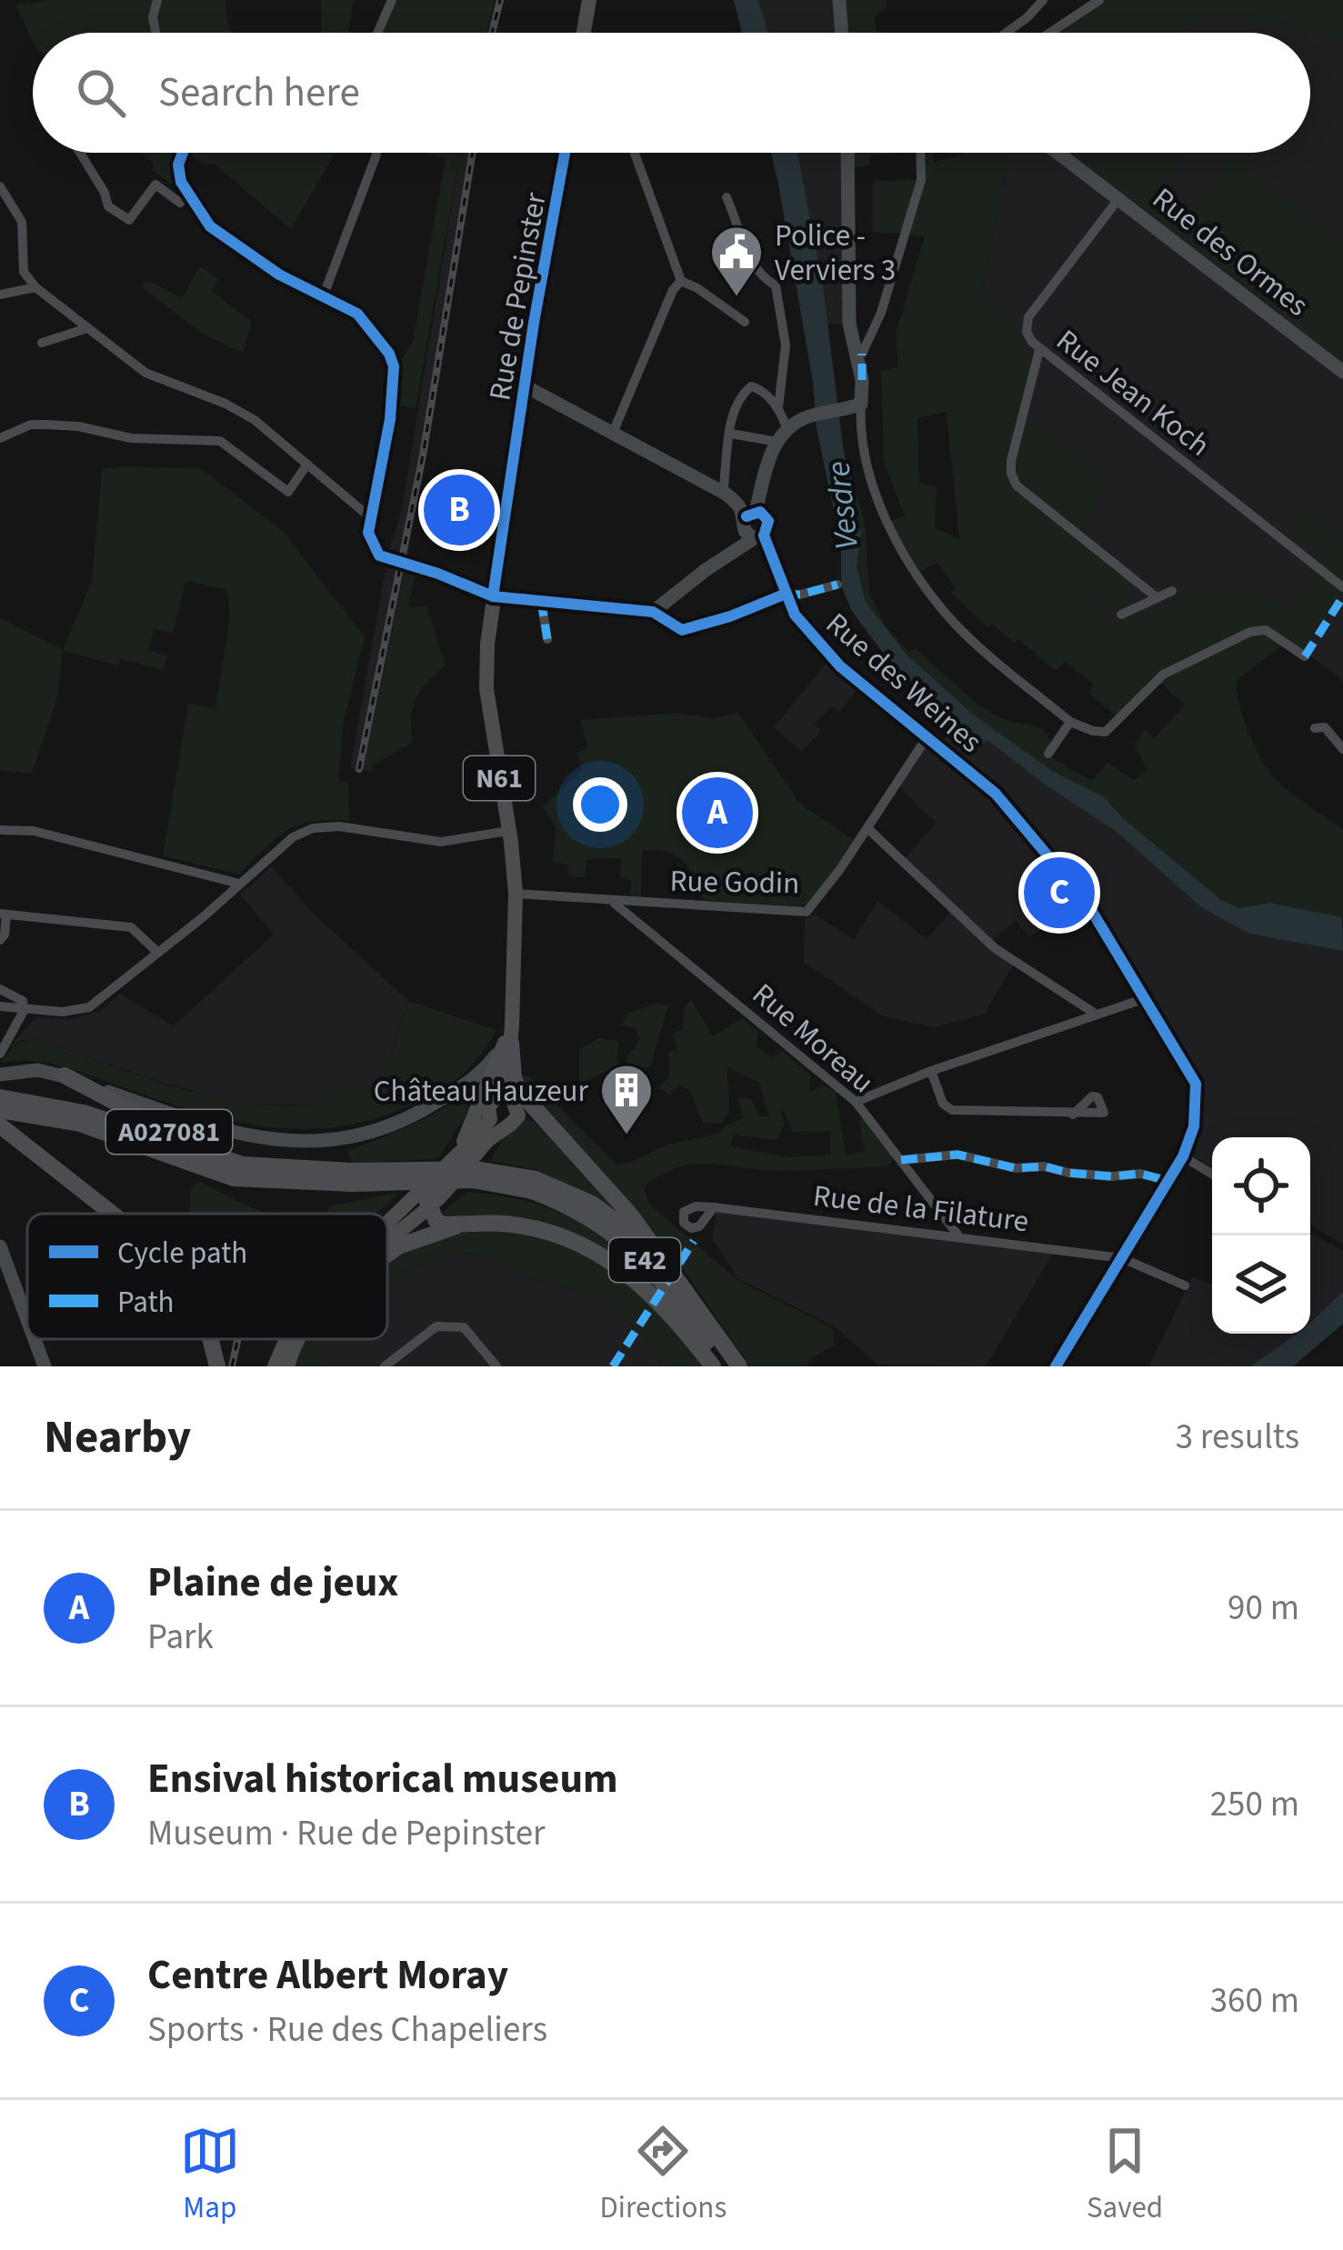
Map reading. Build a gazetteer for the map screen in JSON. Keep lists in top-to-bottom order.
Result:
{
  "streets": {
    "highway": ["A027081", "E42"],
    "main road": ["Rue de Pepinster", "N61"],
    "street": [
      "Rue des Ormes",
      "Rue Jean Koch",
      "Rue des Weines",
      "Rue Godin",
      "Rue Moreau",
      "Rue de la Filature"
    ]
  },
  "crossings": [
    ["Rue des Ormes", "Rue Jean Koch"],
    ["Rue de Pepinster", "N61"],
    ["Rue des Weines", "Rue Godin"],
    ["Rue des Weines", "Rue de la Filature"],
    ["N61", "Rue Godin"],
    ["Rue Godin", "Rue Moreau"],
    ["Rue Moreau", "Rue de la Filature"],
    ["A027081", "E42"]
  ],
  "water": ["Vesdre"],
  "places": {
    "public building": ["Police - Verviers 3"],
    "building": ["Château Hauzeur"]
  },
  "legend": ["Cycle path", "Path"],
  "page": {
    "search": "Search here",
    "pins": ["B", "A", "C"],
    "heading": ["Nearby", "3 results"],
    "list": [
      {
        "mark": "A",
        "name": "Plaine de jeux",
        "note": "Park",
        "value": "90 m"
      },
      {
        "mark": "B",
        "name": "Ensival historical museum",
        "note": "Museum · Rue de Pepinster",
        "value": "250 m"
      },
      {
        "mark": "C",
        "name": "Centre Albert Moray",
        "note": "Sports · Rue des Chapeliers",
        "value": "360 m"
      }
    ],
    "nav": ["Map", "Directions", "Saved"]
  }
}
